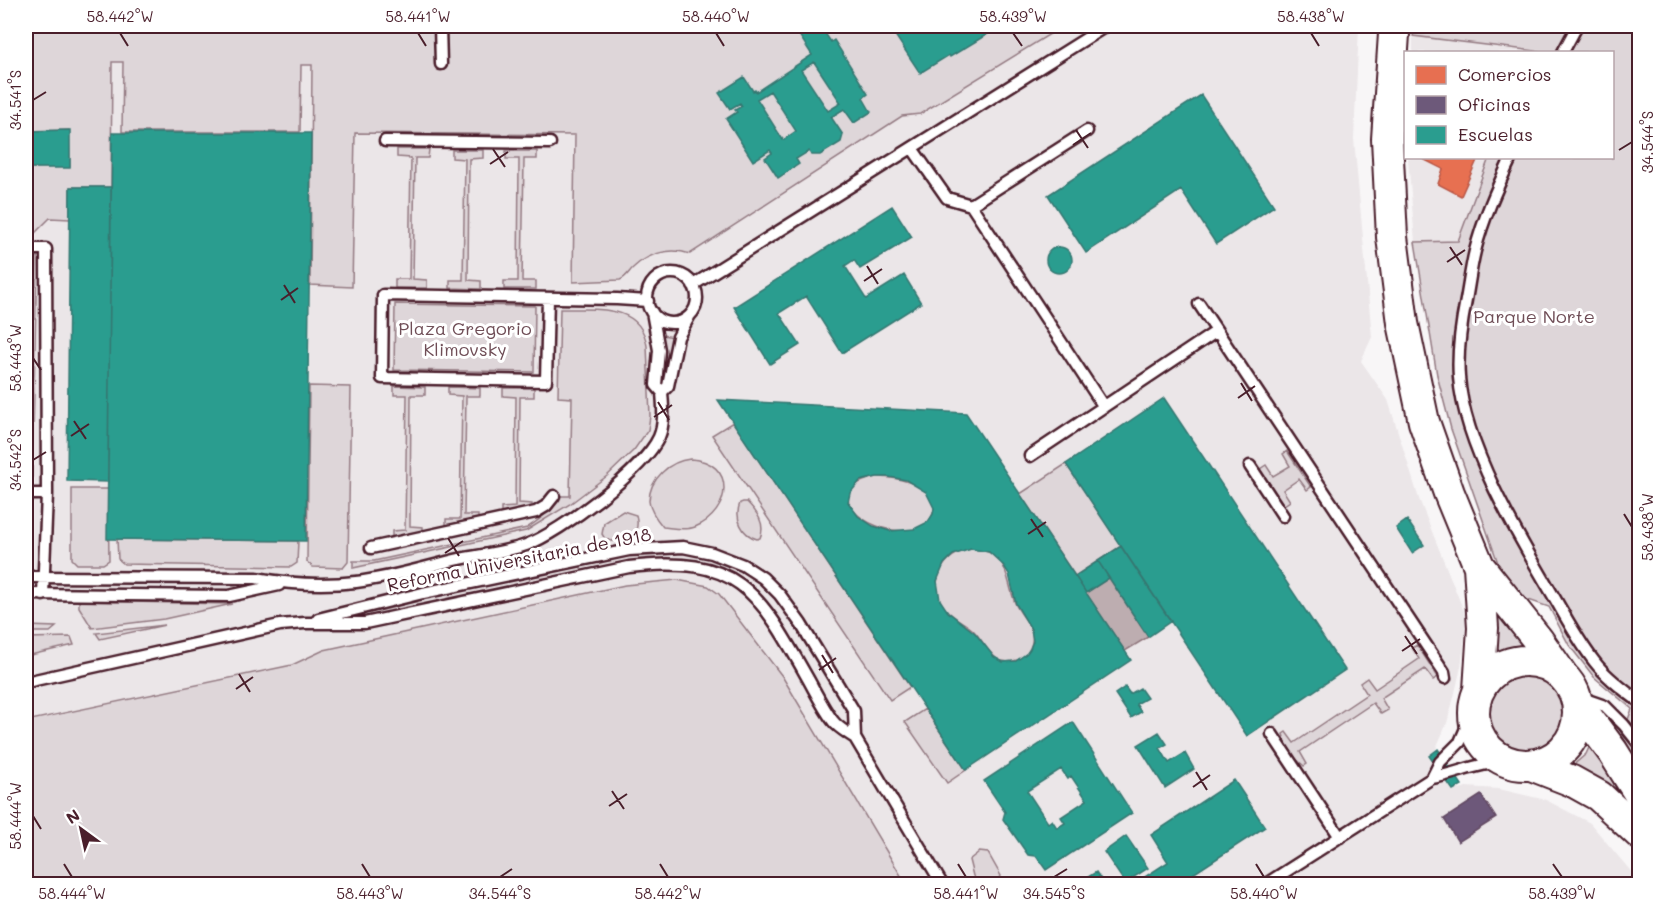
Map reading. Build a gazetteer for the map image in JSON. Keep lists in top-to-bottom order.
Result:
{
  "streets": {
    "lane": ["Reforma Universitaria de 1918"]
  },
  "parks": ["Parque Norte", "Plaza Gregorio Klimovsky"],
  "legend": ["Comercios", "Oficinas", "Escuelas"],
  "north": "top left",
  "coordinates": [
    "58.442°W",
    "58.441°W",
    "58.440°W",
    "58.439°W",
    "58.438°W",
    "34.541°S",
    "34.544°S",
    "58.443°W",
    "34.542°S",
    "58.444°W",
    "34.545°S"
  ]
}
